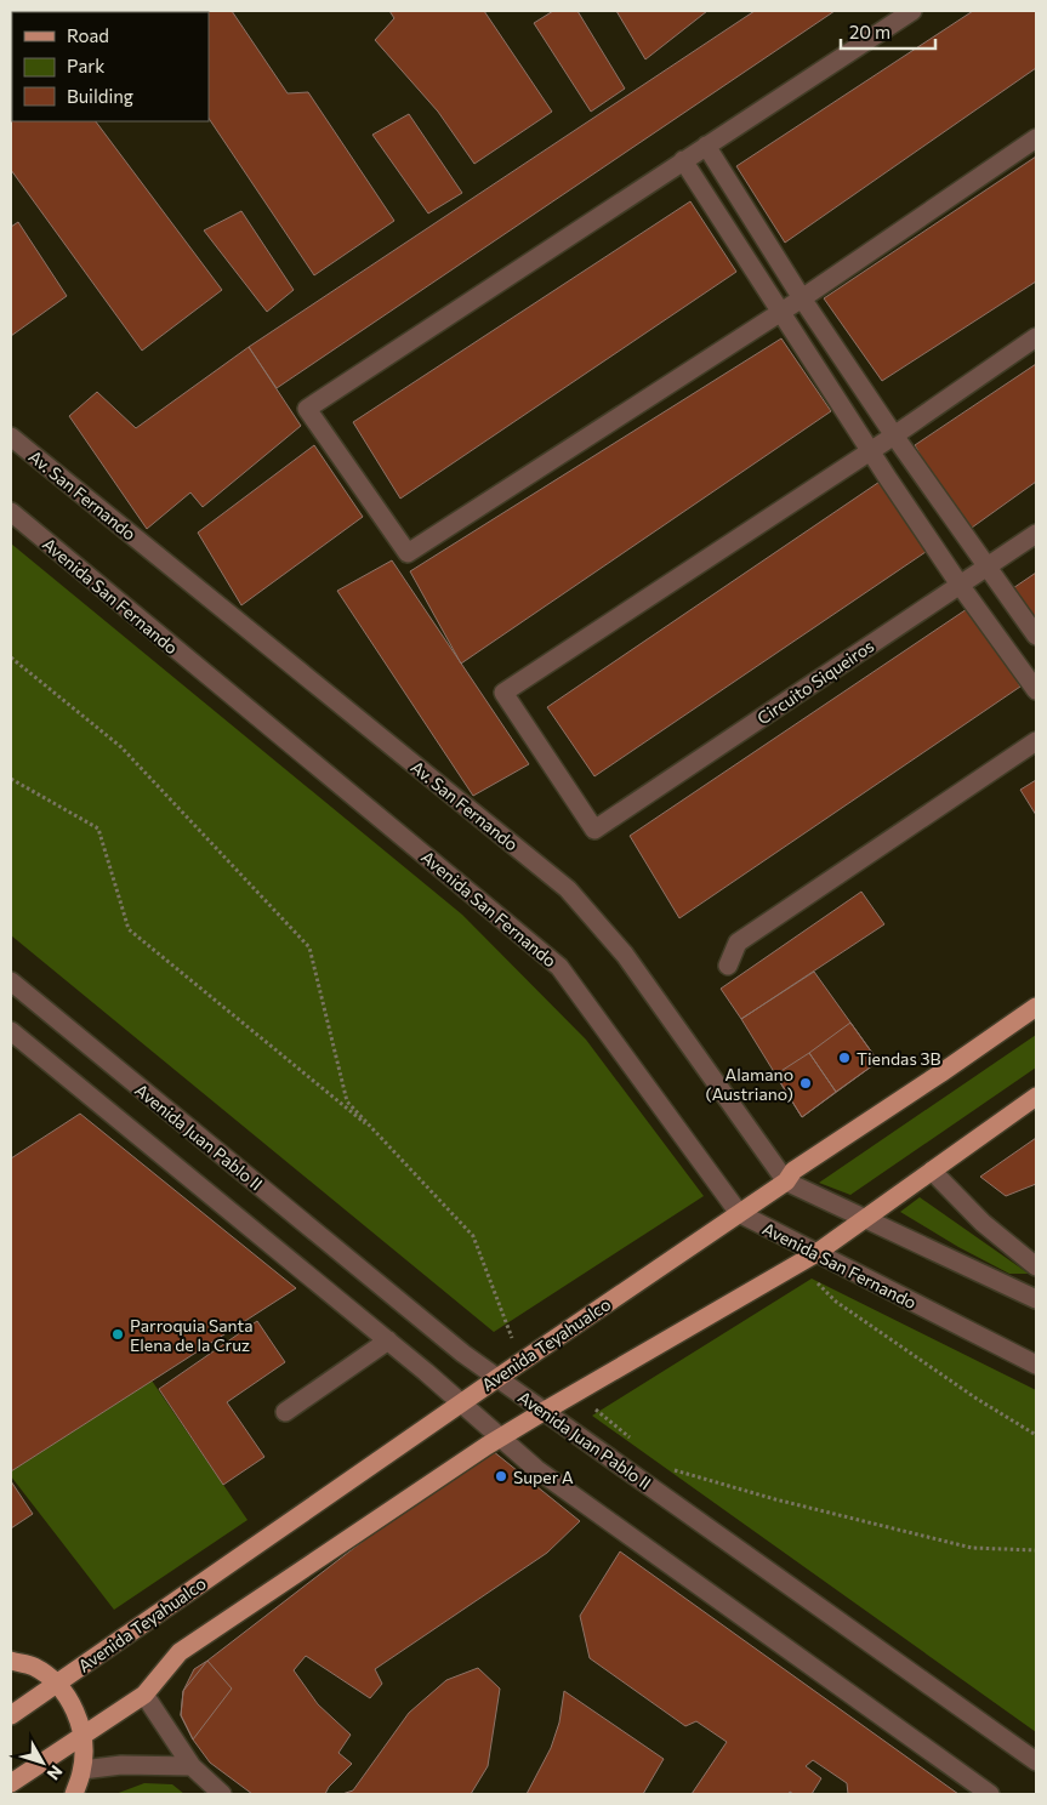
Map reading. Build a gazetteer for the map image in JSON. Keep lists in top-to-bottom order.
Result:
{
  "streets": {
    "main road": ["Avenida Teyahualco"],
    "street": [
      "Av. San Fernando",
      "Avenida San Fernando",
      "Circuito Siqueiros",
      "Avenida Juan Pablo II"
    ]
  },
  "crossings": [
    ["Av. San Fernando", "Avenida Teyahualco"],
    ["Avenida San Fernando", "Avenida Teyahualco"],
    ["Avenida Juan Pablo II", "Avenida Teyahualco"]
  ],
  "places": [
    "Tiendas 3B",
    "Alamano (Austriano)",
    "Parroquia Santa Elena de la Cruz",
    "Super A"
  ],
  "legend": ["Road", "Park", "Building"],
  "scale_bar": "20 m",
  "north": "bottom right"
}
